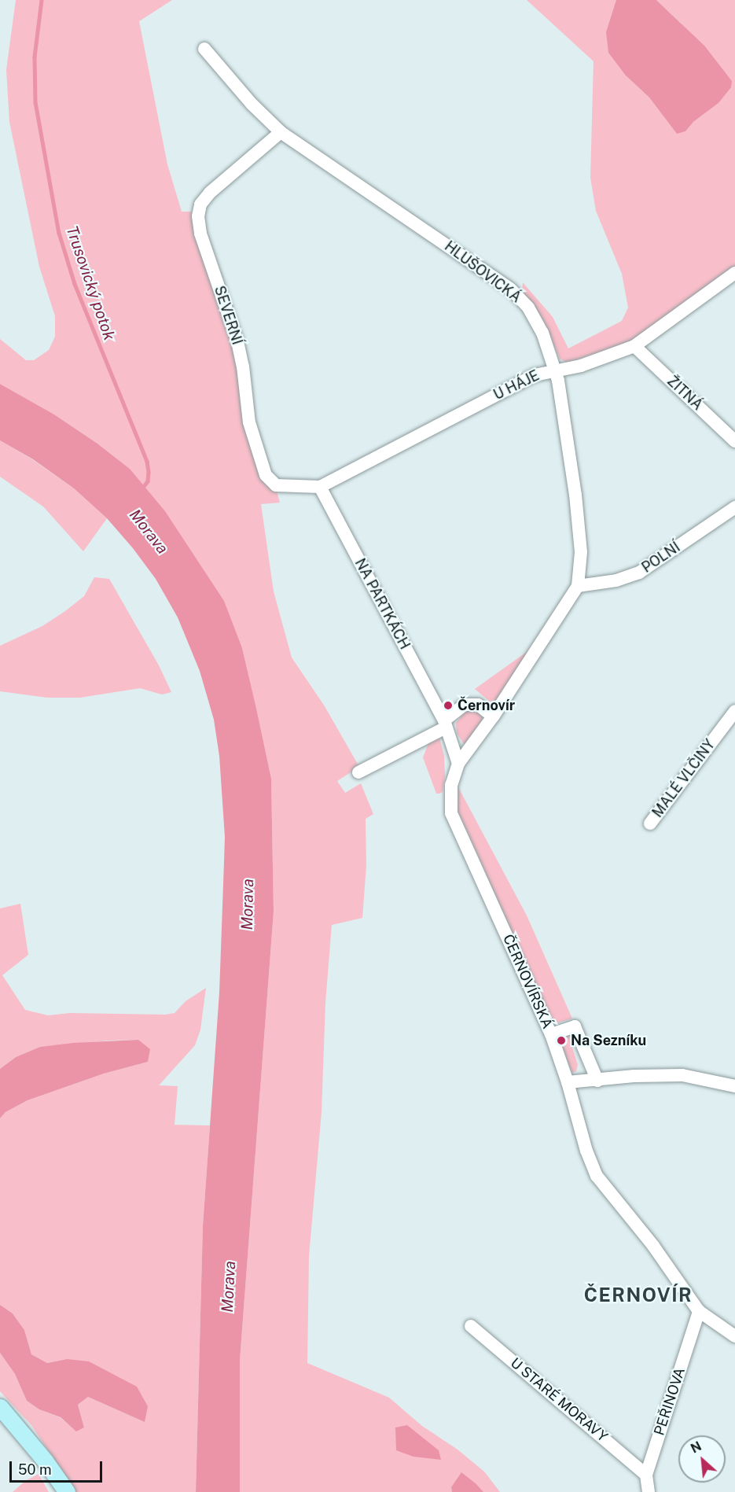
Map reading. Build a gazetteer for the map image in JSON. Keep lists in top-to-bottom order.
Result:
{
  "streets": {
    "street": [
      "HLUŠOVICKÁ",
      "SEVERNÍ",
      "U HÁJE",
      "ŽITNÁ",
      "POLNÍ",
      "NA PARTKÁCH",
      "MALÉ VLČINY",
      "ČERNOVÍRSKÁ",
      "U STARÉ MORAVY",
      "PEŘINOVA"
    ]
  },
  "crossings": [
    ["HLUŠOVICKÁ", "SEVERNÍ"],
    ["HLUŠOVICKÁ", "U HÁJE"],
    ["HLUŠOVICKÁ", "POLNÍ"],
    ["SEVERNÍ", "U HÁJE"],
    ["SEVERNÍ", "NA PARTKÁCH"],
    ["U HÁJE", "ŽITNÁ"],
    ["U HÁJE", "NA PARTKÁCH"],
    ["NA PARTKÁCH", "ČERNOVÍRSKÁ"],
    ["ČERNOVÍRSKÁ", "PEŘINOVA"],
    ["U STARÉ MORAVY", "PEŘINOVA"]
  ],
  "districts": ["ČERNOVÍR"],
  "water": ["Trusovický potok", "Morava"],
  "places": ["Černovír", "Na Sezníku"],
  "scale_bar": "50 m",
  "north": "top left"
}
